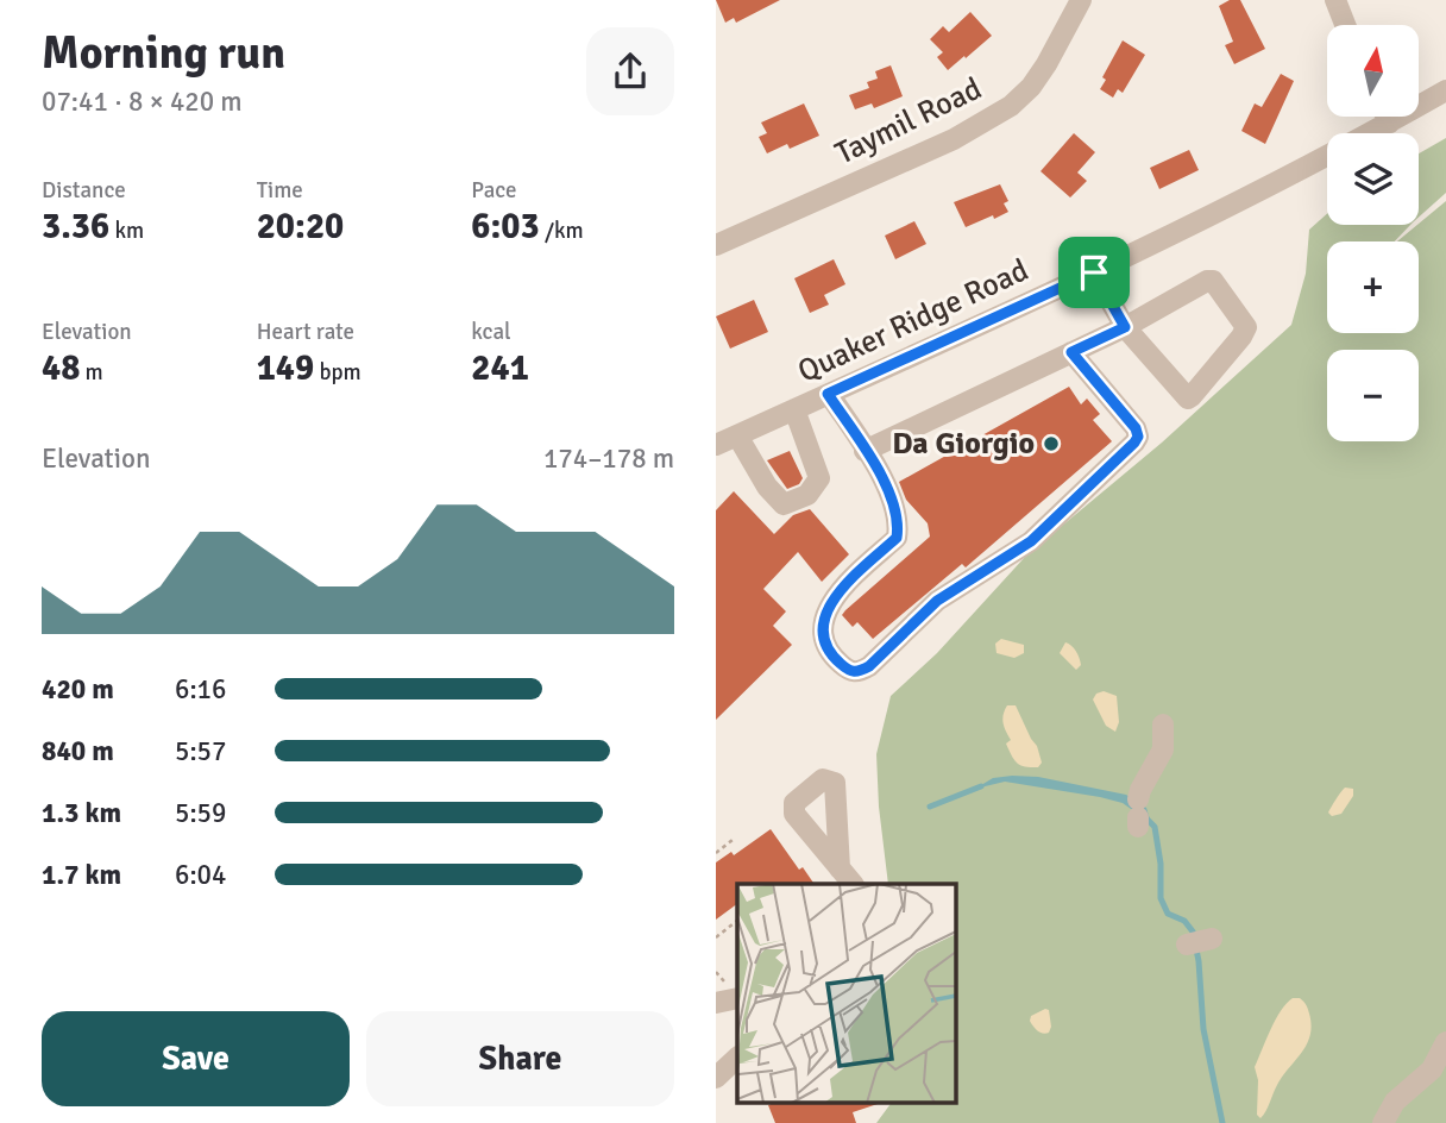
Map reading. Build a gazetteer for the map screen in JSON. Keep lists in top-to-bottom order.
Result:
{
  "streets": {
    "street": ["Taymil Road", "Quaker Ridge Road"]
  },
  "places": ["Da Giorgio"],
  "north": "top",
  "page": {
    "heading": ["Morning run", "07:41 · 8 × 420 m"],
    "map_buttons": ["+", "−"],
    "stats": [
      ["Distance", "3.36 km"],
      ["Time", "20:20"],
      ["Pace", "6:03 /km"],
      ["Elevation", "48 m"],
      ["Heart rate", "149 bpm"],
      ["kcal", "241"]
    ],
    "chart": ["Elevation", "174–178 m"],
    "list": [
      {
        "name": "420 m",
        "note": "6:16"
      },
      {
        "name": "840 m",
        "note": "5:57"
      },
      {
        "name": "1.3 km",
        "note": "5:59"
      },
      {
        "name": "1.7 km",
        "note": "6:04"
      }
    ],
    "buttons": ["Save", "Share"]
  }
}
